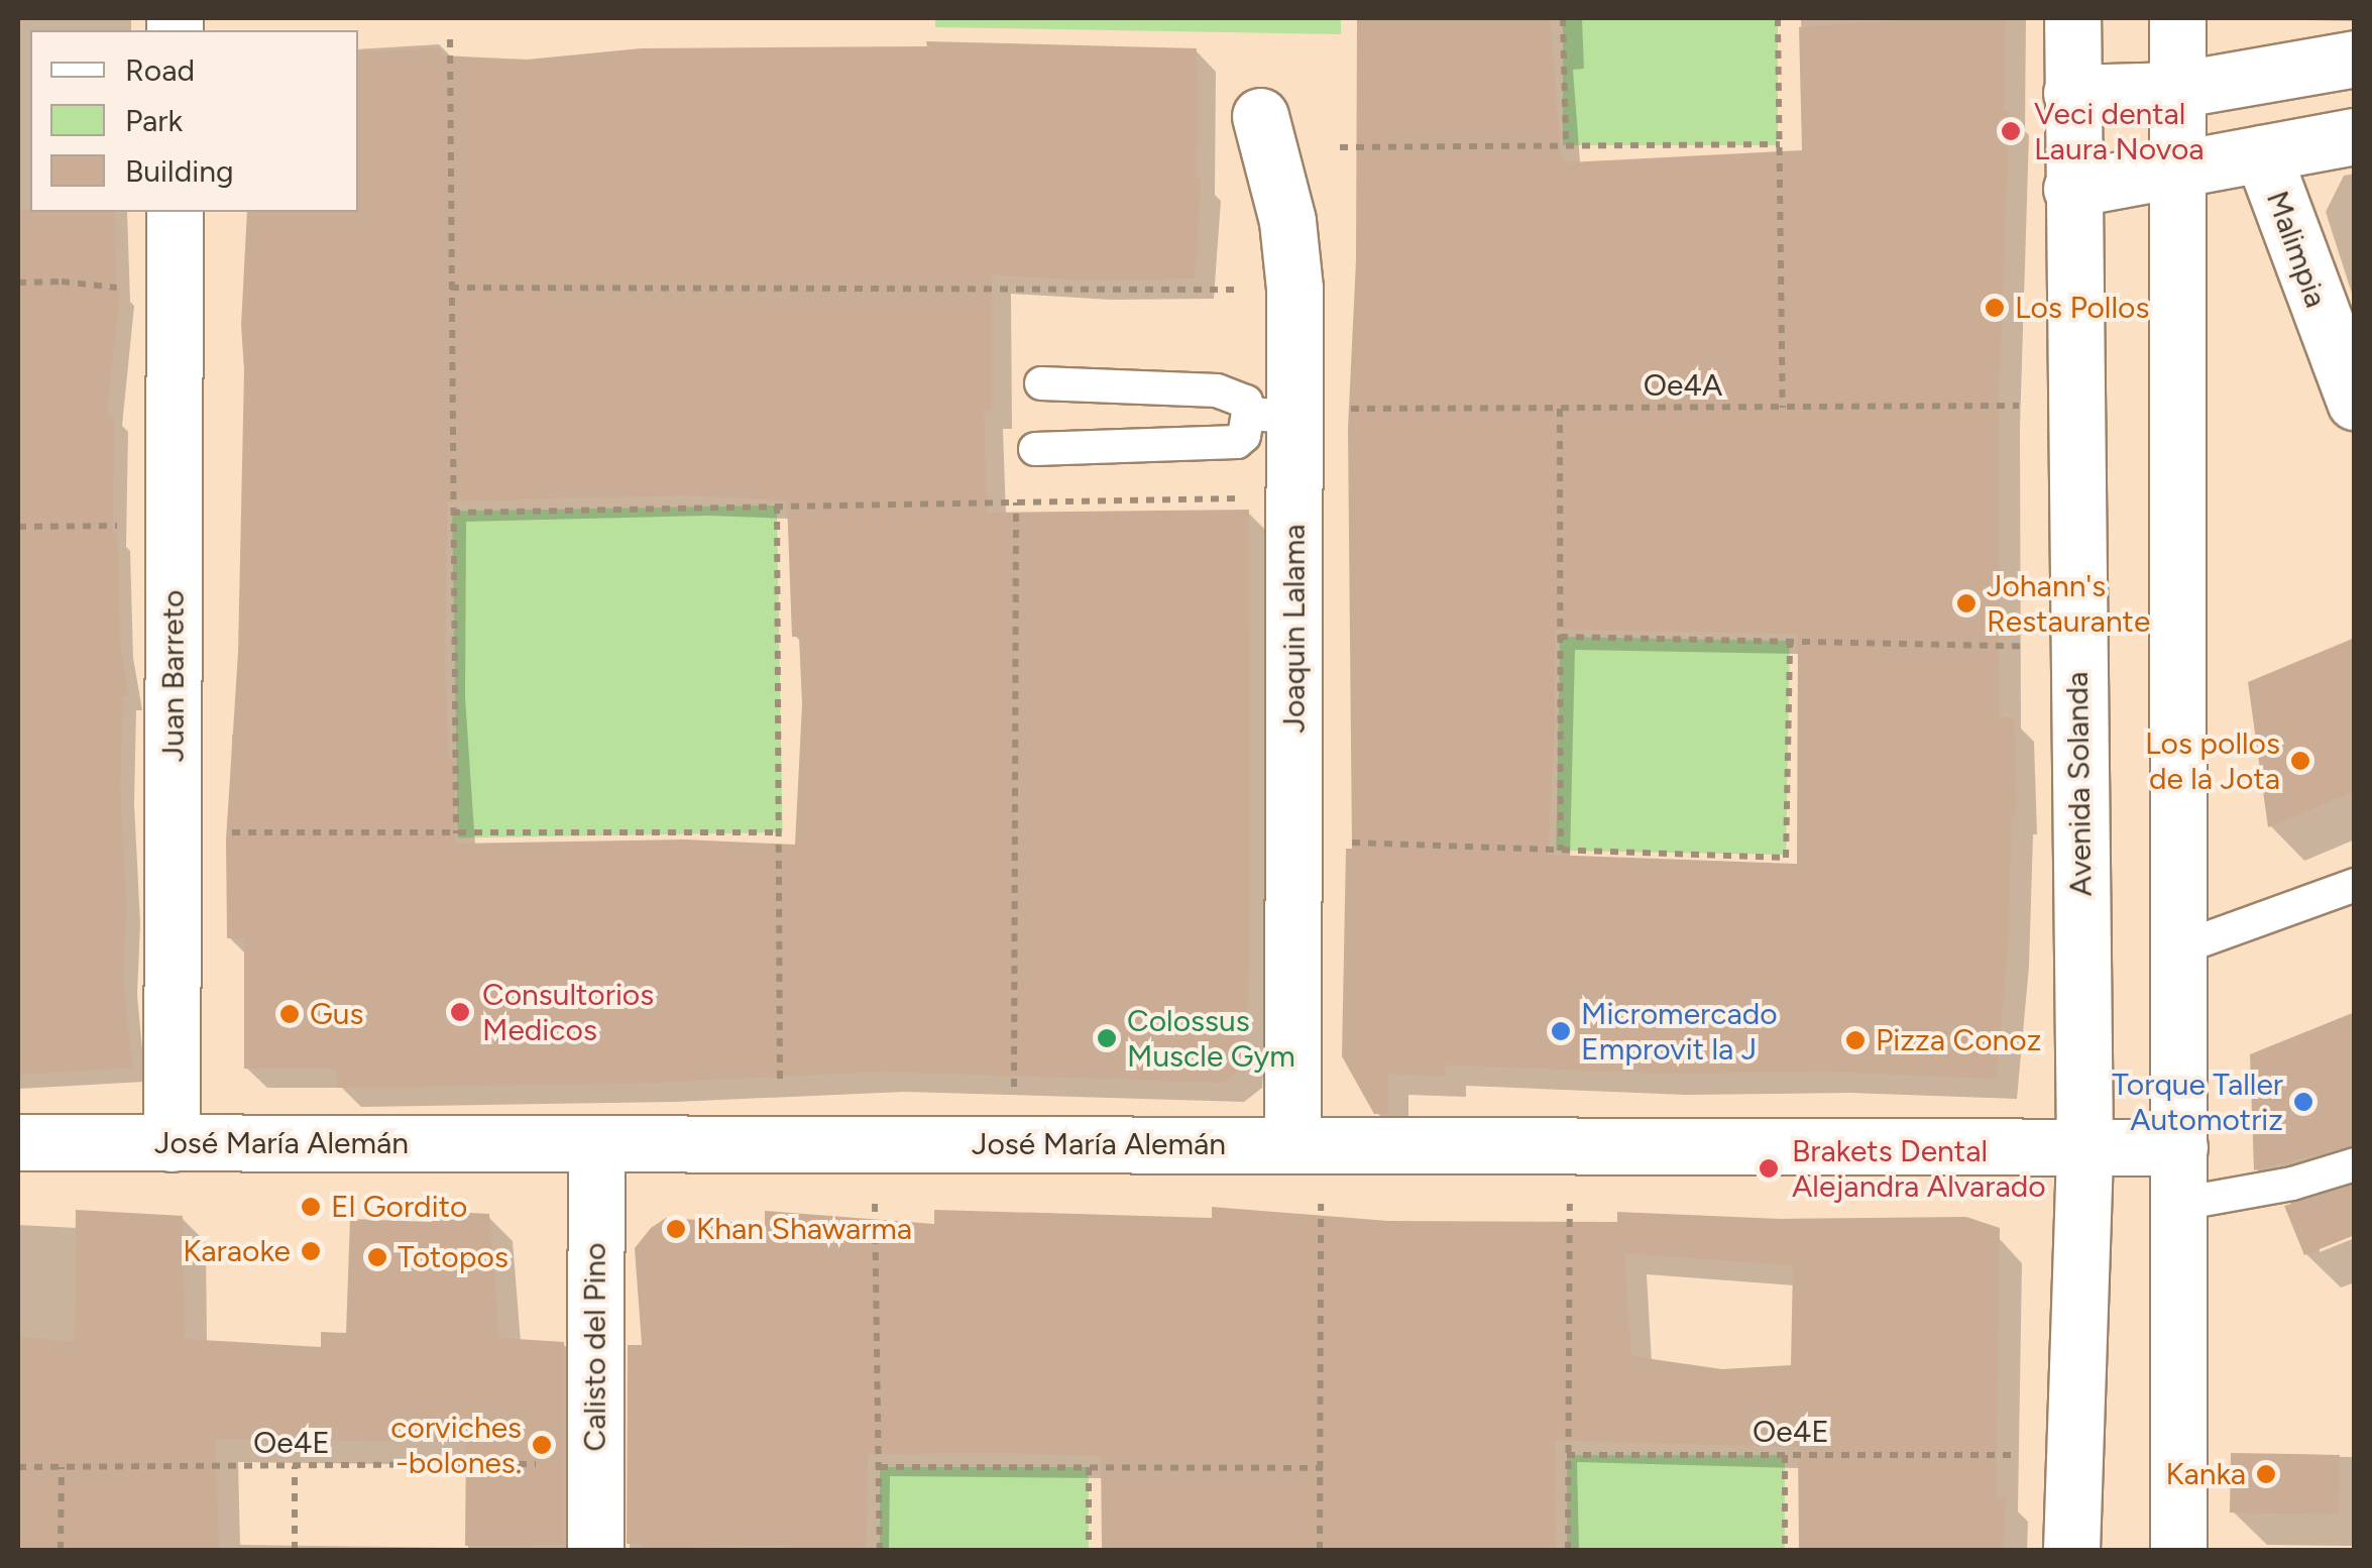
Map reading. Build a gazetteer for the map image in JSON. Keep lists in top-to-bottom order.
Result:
{
  "streets": {
    "street": [
      "Malimpia",
      "Joaquin Lalama",
      "Juan Barreto",
      "Avenida Solanda",
      "José María Alemán",
      "Calisto del Pino"
    ],
    "path": ["Oe4A", "Oe4E"]
  },
  "crossings": [
    ["Oe4A", "Joaquin Lalama"],
    ["Joaquin Lalama", "José María Alemán"],
    ["Juan Barreto", "José María Alemán"],
    ["Avenida Solanda", "José María Alemán"],
    ["José María Alemán", "Calisto del Pino"]
  ],
  "places": [
    "Veci dental Laura Novoa",
    "Los Pollos",
    "Johann's Restaurante",
    "Los pollos de la Jota",
    "Consultorios Medicos",
    "Gus",
    "Micromercado Emprovit la J",
    "Colossus Muscle Gym",
    "Pizza Conoz",
    "Torque Taller Automotriz",
    "Brakets Dental Alejandra Alvarado",
    "El Gordito",
    "Khan Shawarma",
    "Karaoke",
    "Totopos",
    "corviches -bolones.",
    "Kanka"
  ],
  "legend": ["Road", "Park", "Building"]
}
